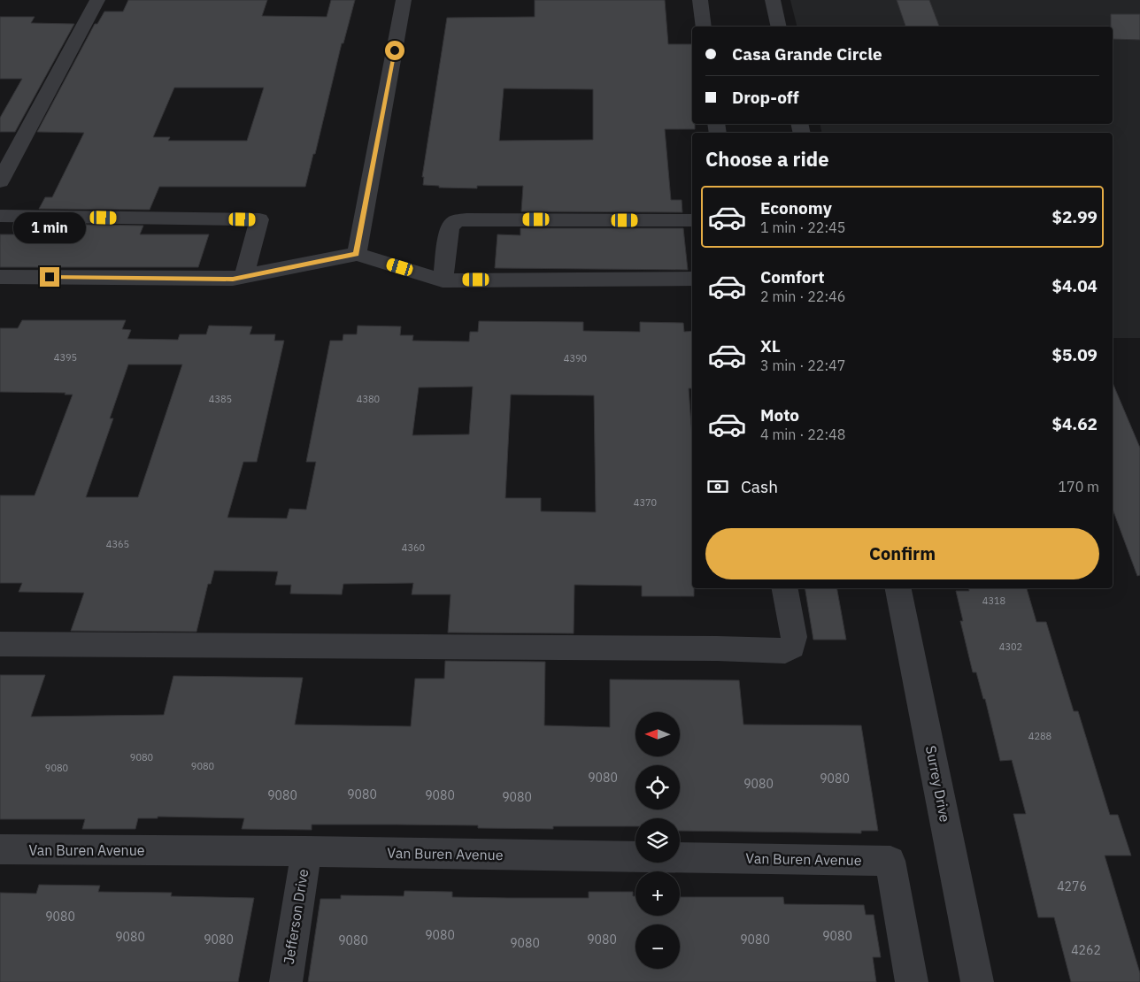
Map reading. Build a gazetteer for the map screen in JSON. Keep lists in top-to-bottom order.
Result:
{
  "streets": {
    "street": ["Surrey Drive", "Van Buren Avenue", "Jefferson Drive"]
  },
  "crossings": [
    ["Van Buren Avenue", "Jefferson Drive"]
  ],
  "house_numbers": [
    "4395",
    "4390",
    "4385",
    "4380",
    "4370",
    "4365",
    "4360",
    "4318",
    "4302",
    "4288",
    "9080",
    "9080",
    "9080",
    "9080",
    "9080",
    "9080",
    "9080",
    "9080",
    "9080",
    "9080",
    "4276",
    "9080",
    "9080",
    "9080",
    "9080",
    "9080",
    "9080",
    "9080",
    "9080",
    "9080",
    "4262"
  ],
  "north": "left",
  "page": {
    "banner": ["Casa Grande Circle", "Drop-off"],
    "heading": "Choose a ride",
    "list": [
      {
        "name": "Economy",
        "note": "1 min · 22:45",
        "value": "$2.99"
      },
      {
        "name": "Comfort",
        "note": "2 min · 22:46",
        "value": "$4.04"
      },
      {
        "name": "XL",
        "note": "3 min · 22:47",
        "value": "$5.09"
      },
      {
        "name": "Moto",
        "note": "4 min · 22:48",
        "value": "$4.62"
      }
    ],
    "bubble": "1 min",
    "pay": ["Cash", "170 m"],
    "buttons": "Confirm",
    "map_buttons": ["+", "−"]
  }
}
